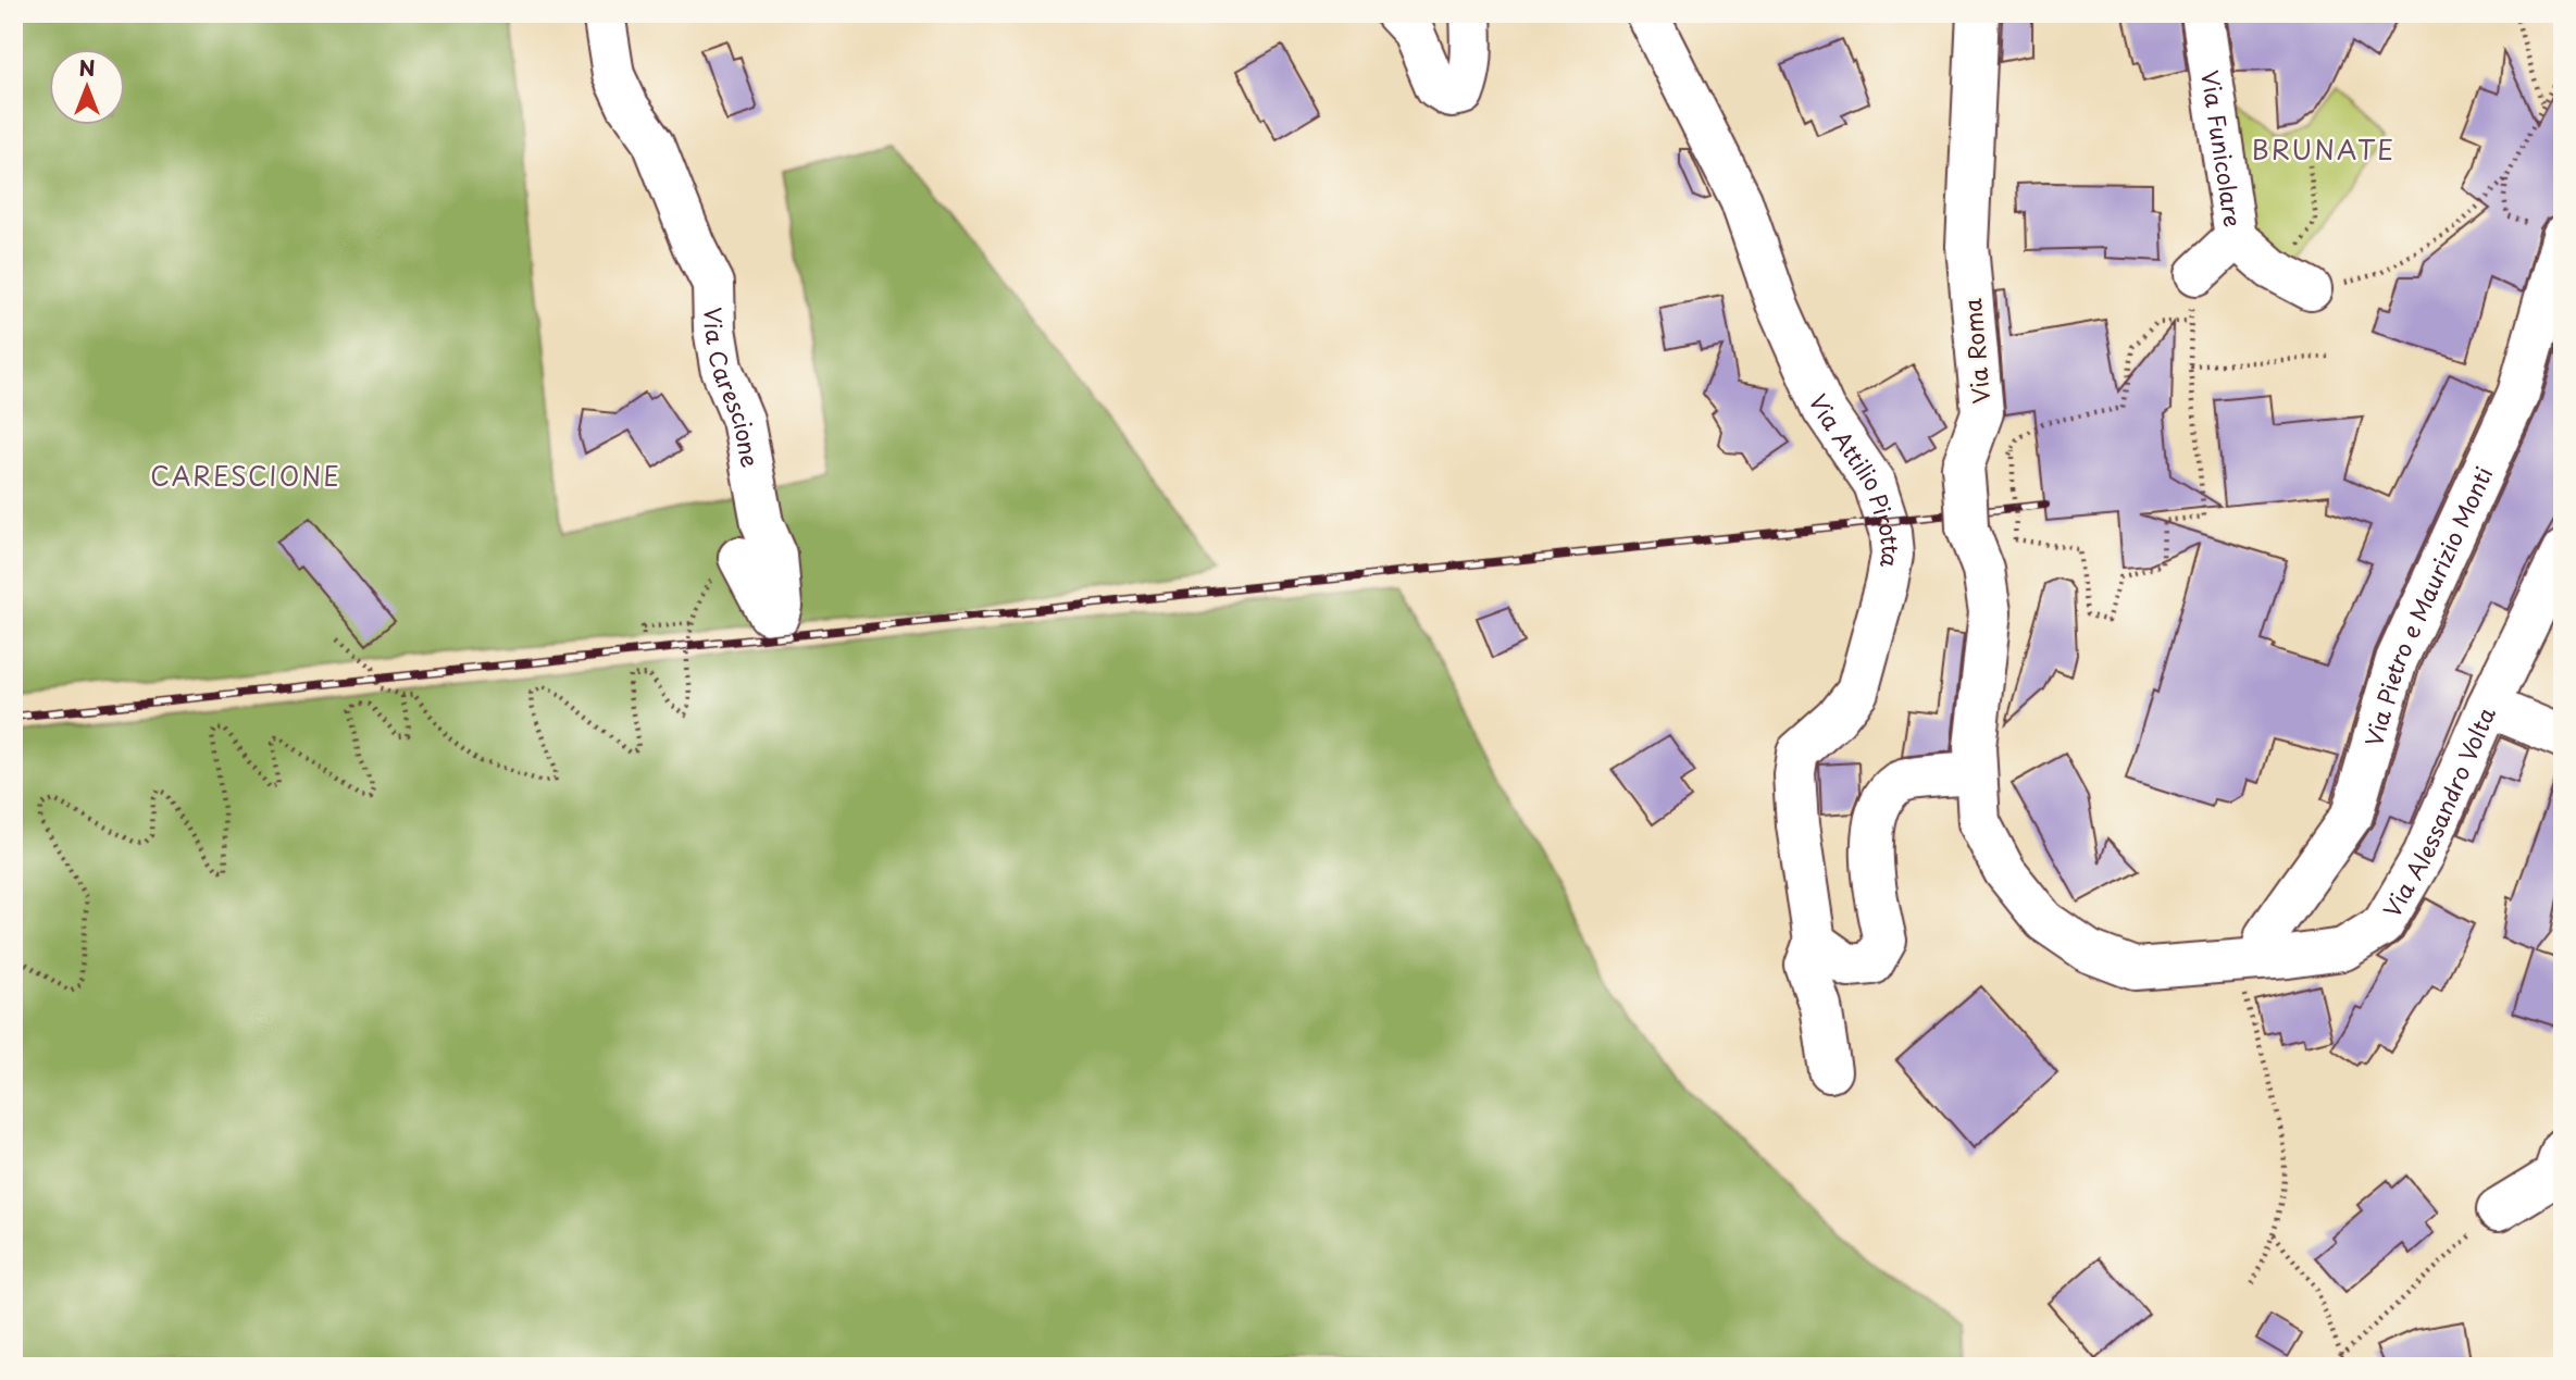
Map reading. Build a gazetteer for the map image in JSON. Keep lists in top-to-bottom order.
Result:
{
  "streets": {
    "street": [
      "Via Funicolare",
      "Via Roma",
      "Via Carescione",
      "Via Attilio Pirotta",
      "Via Pietro e Maurizio Monti",
      "Via Alessandro Volta"
    ]
  },
  "crossings": [
    ["Via Roma", "Via Alessandro Volta"],
    ["Via Pietro e Maurizio Monti", "Via Alessandro Volta"]
  ],
  "districts": ["BRUNATE", "CARESCIONE"],
  "north": "top"
}
